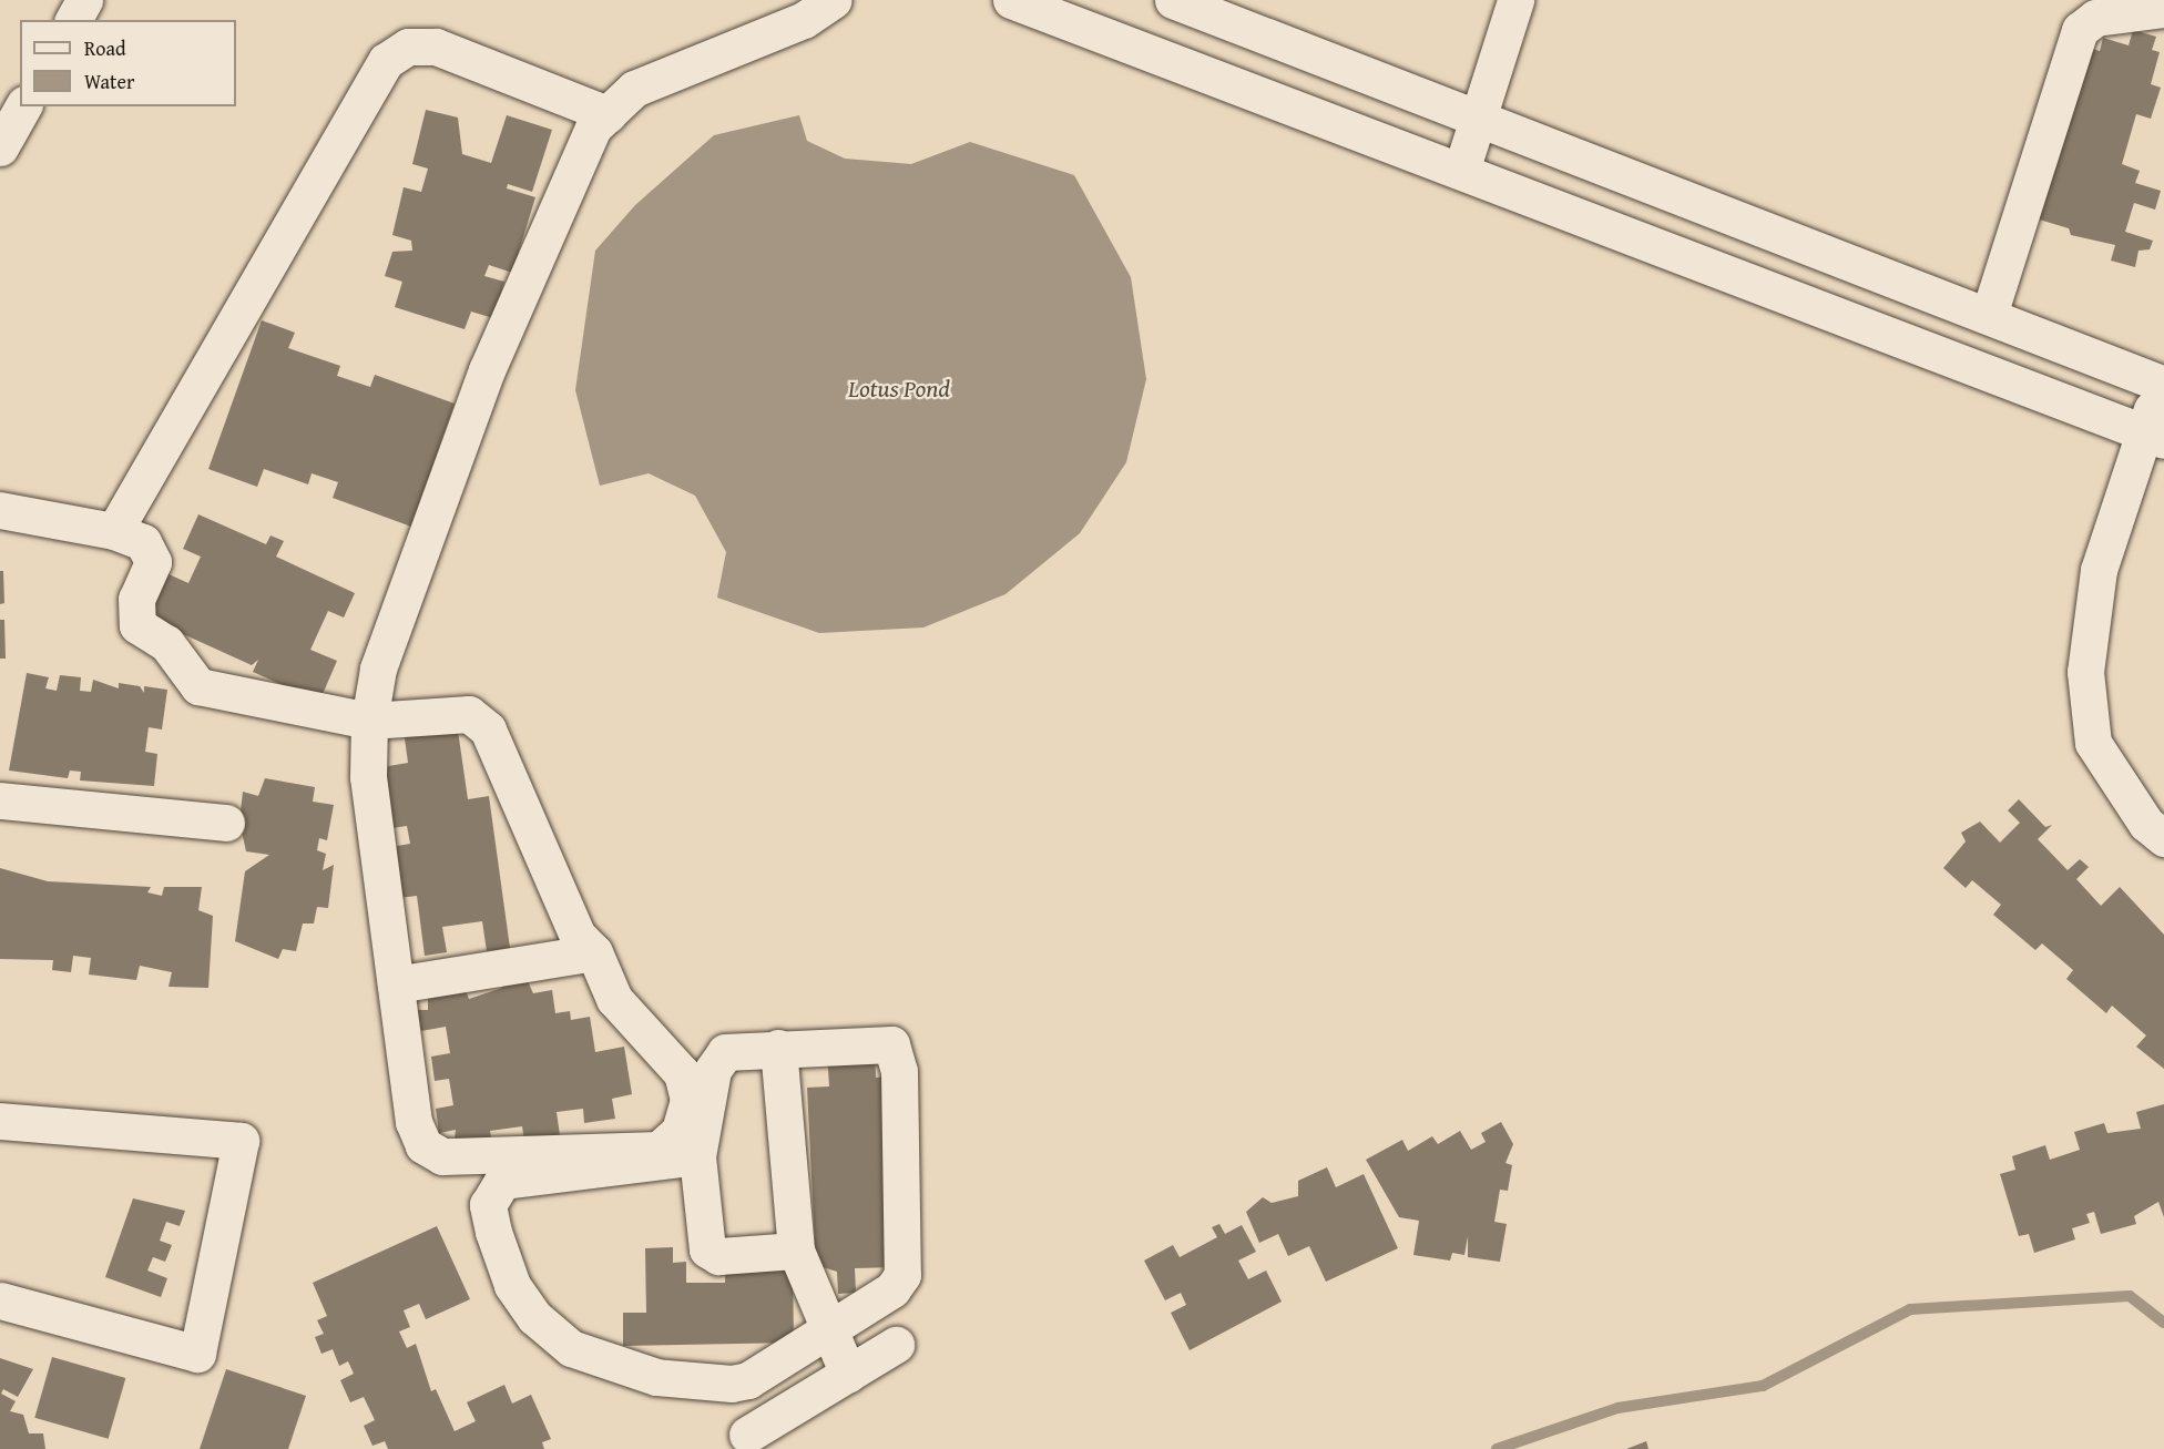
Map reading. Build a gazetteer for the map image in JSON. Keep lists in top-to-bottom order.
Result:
{
  "water": ["Lotus Pond"],
  "legend": ["Road", "Water"]
}
